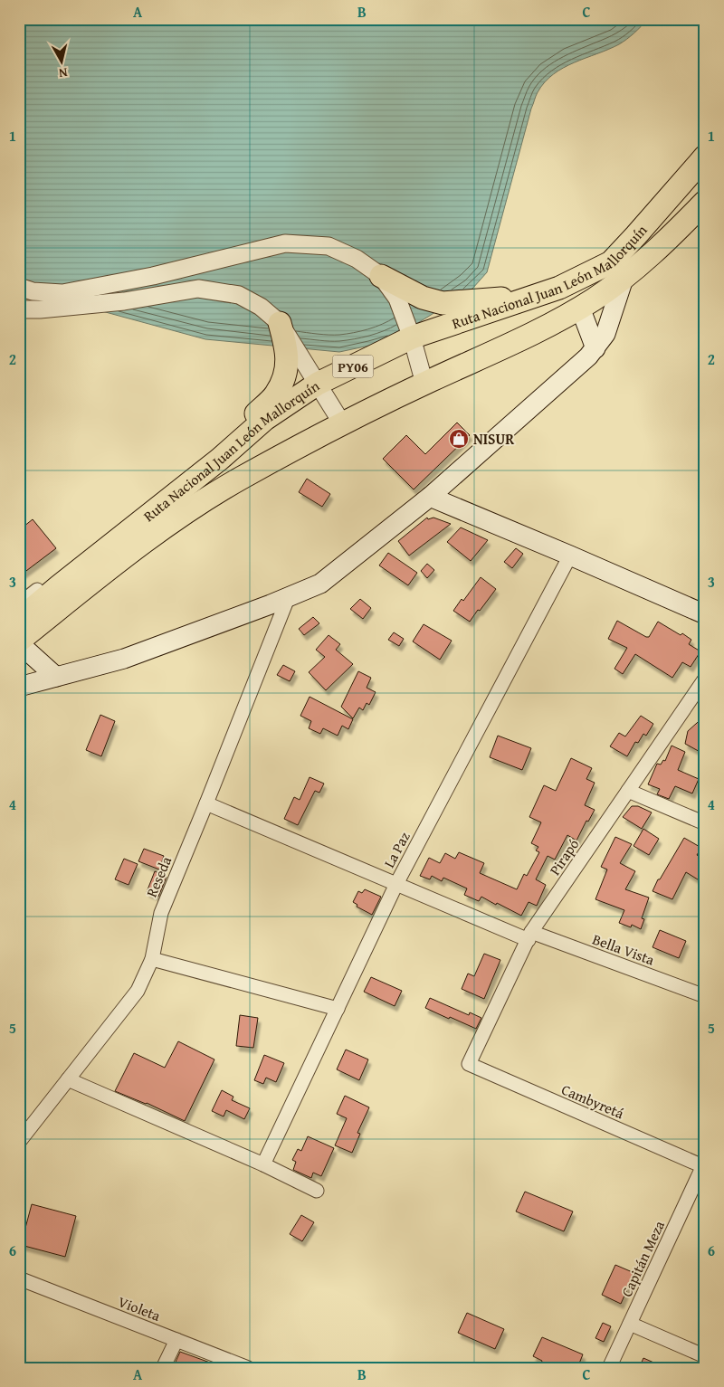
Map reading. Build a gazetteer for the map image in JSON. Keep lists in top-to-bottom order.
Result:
{
  "streets": {
    "highway": ["Ruta Nacional Juan León Mallorquín", "PY06"],
    "street": [
      "La Paz",
      "Pirapó",
      "Reseda",
      "Bella Vista",
      "Cambyretá",
      "Capitán Meza",
      "Violeta"
    ]
  },
  "crossings": [
    ["La Paz", "Bella Vista"],
    ["Pirapó", "Bella Vista"],
    ["Pirapó", "Cambyretá"],
    ["Reseda", "Bella Vista"],
    ["Cambyretá", "Capitán Meza"]
  ],
  "places": {
    "shop": ["NISUR"]
  },
  "north": "bottom",
  "grid": {
    "columns": ["A", "B", "C"],
    "rows": [
      "1",
      "2",
      "3",
      "4",
      "5",
      "6"
    ]
  }
}
